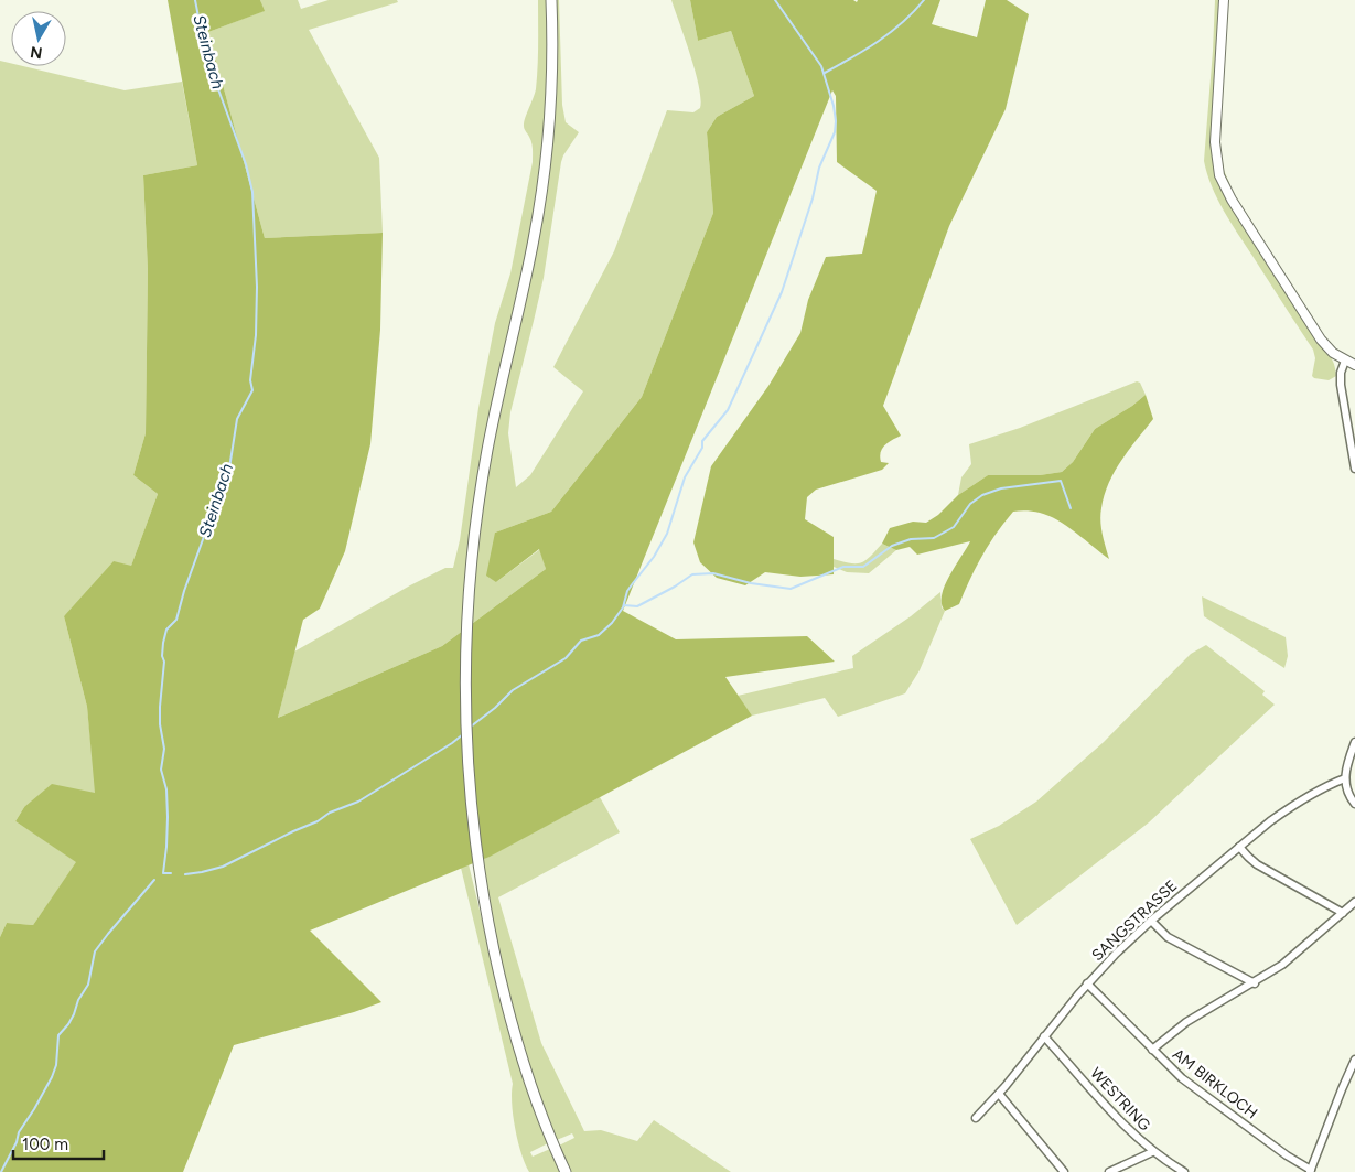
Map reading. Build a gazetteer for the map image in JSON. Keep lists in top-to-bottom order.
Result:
{
  "streets": {
    "street": ["SANGSTRASSE", "AM BIRKLOCH", "WESTRING"]
  },
  "crossings": [
    ["SANGSTRASSE", "AM BIRKLOCH"],
    ["SANGSTRASSE", "WESTRING"]
  ],
  "water": ["Steinbach"],
  "scale_bar": "100 m",
  "north": "bottom"
}
